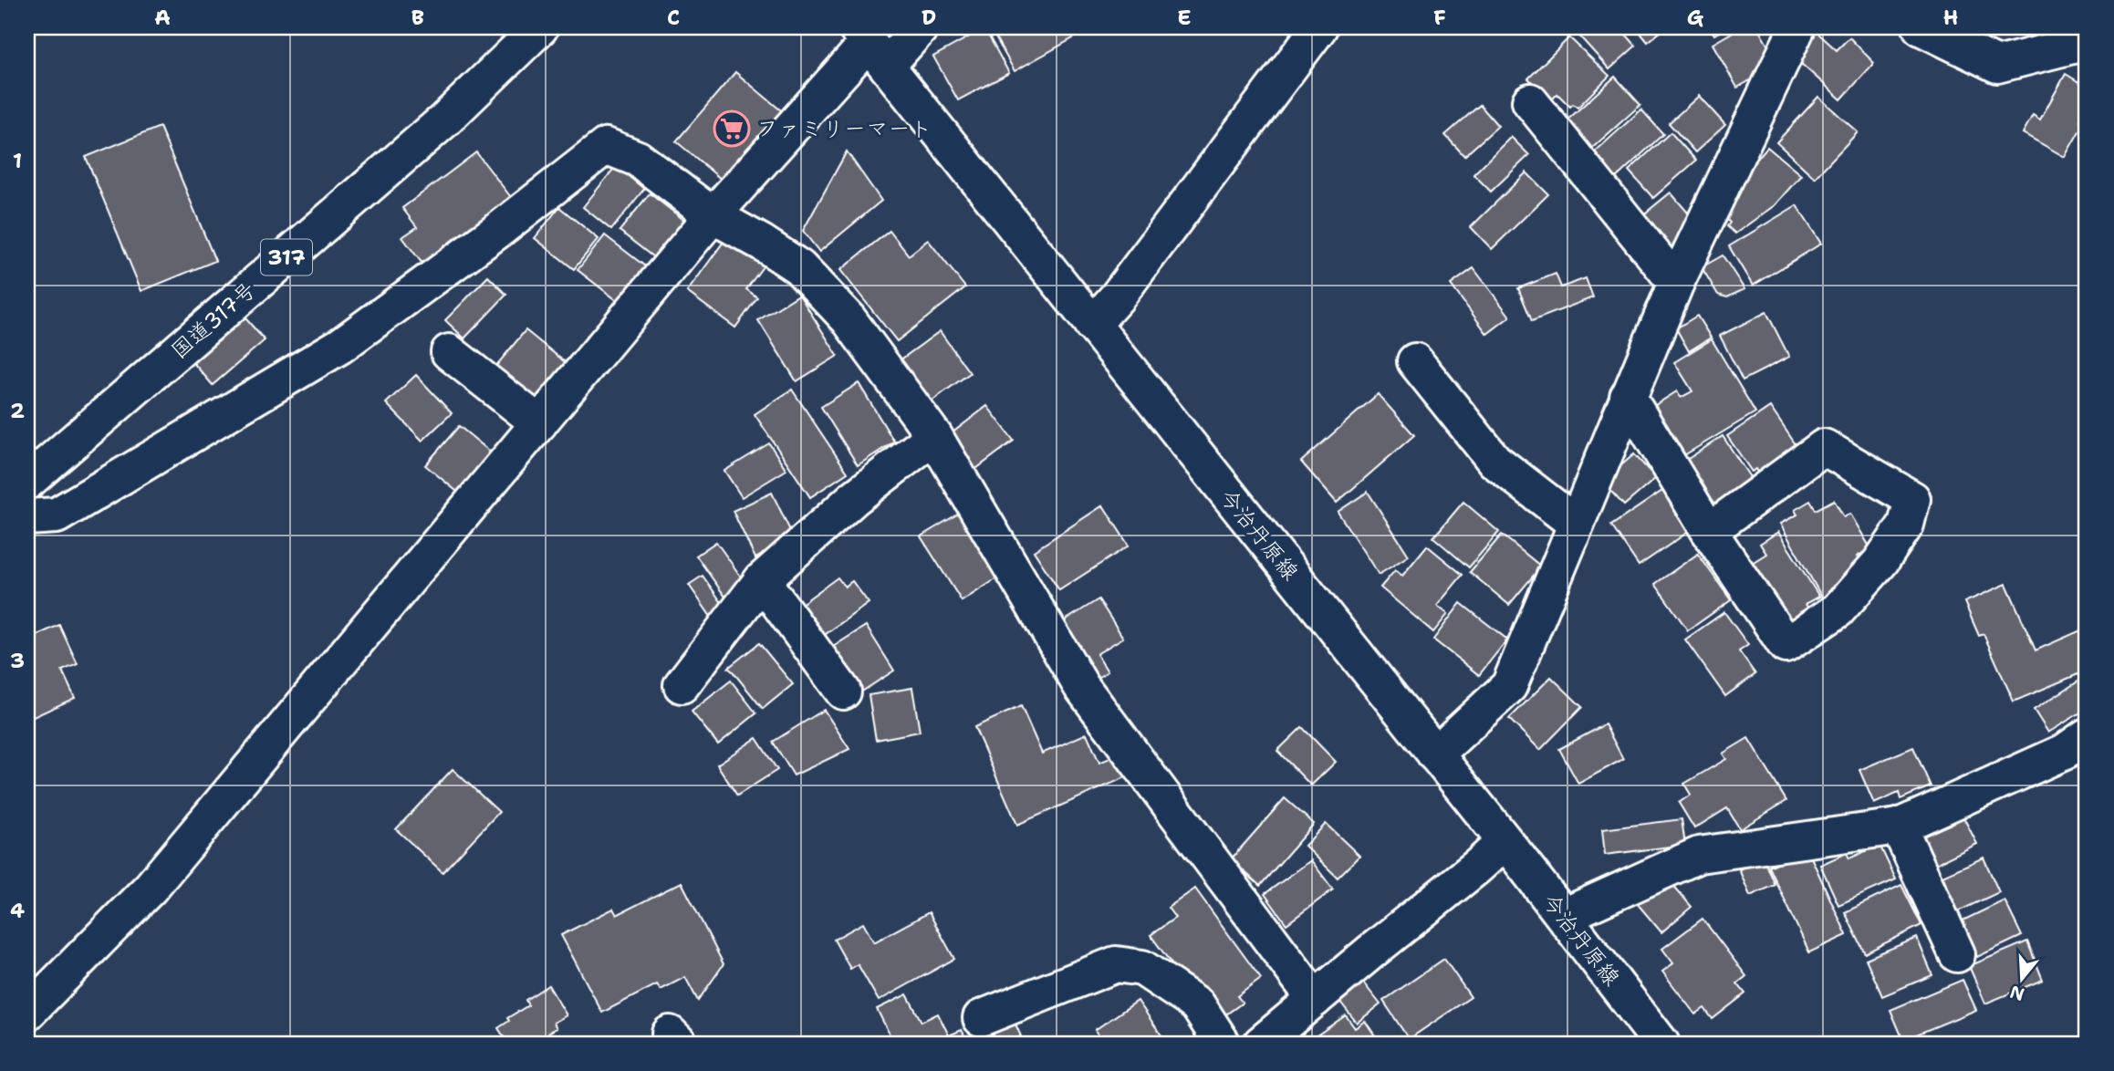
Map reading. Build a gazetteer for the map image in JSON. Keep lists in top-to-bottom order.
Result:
{
  "streets": {
    "main road": ["317", "国道317号", "今治丹原線"]
  },
  "places": {
    "supermarket": ["ファミリーマート"]
  },
  "north": "bottom",
  "grid": {
    "columns": [
      "A",
      "B",
      "C",
      "D",
      "E",
      "F",
      "G",
      "H"
    ],
    "rows": [
      "1",
      "2",
      "3",
      "4"
    ]
  }
}
